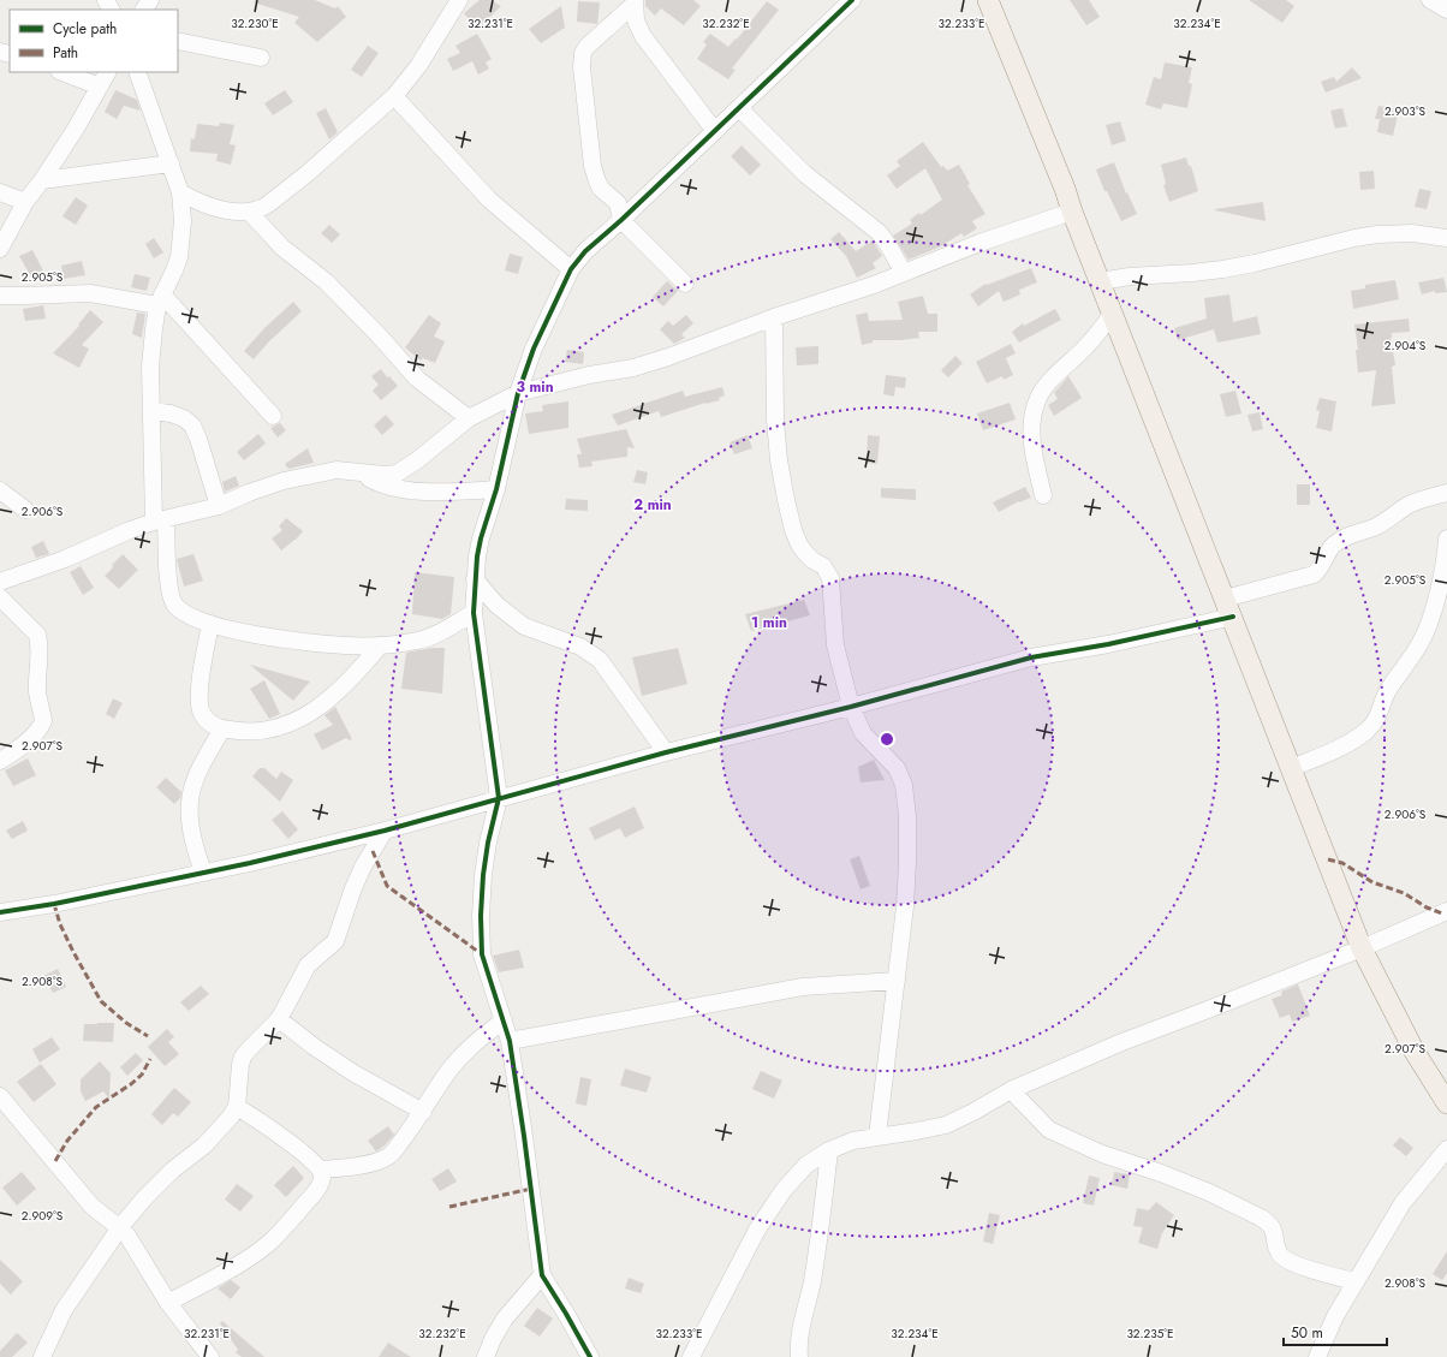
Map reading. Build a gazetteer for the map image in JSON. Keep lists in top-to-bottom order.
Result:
{
  "legend": ["Cycle path", "Path"],
  "scale_bar": "50 m",
  "coordinates": [
    "32.230°E",
    "32.231°E",
    "32.232°E",
    "32.233°E",
    "32.234°E",
    "2.903°S",
    "2.905°S",
    "2.904°S",
    "2.906°S",
    "2.907°S",
    "2.908°S",
    "2.909°S",
    "32.235°E"
  ],
  "rings": ["3 min", "2 min", "1 min"]
}
